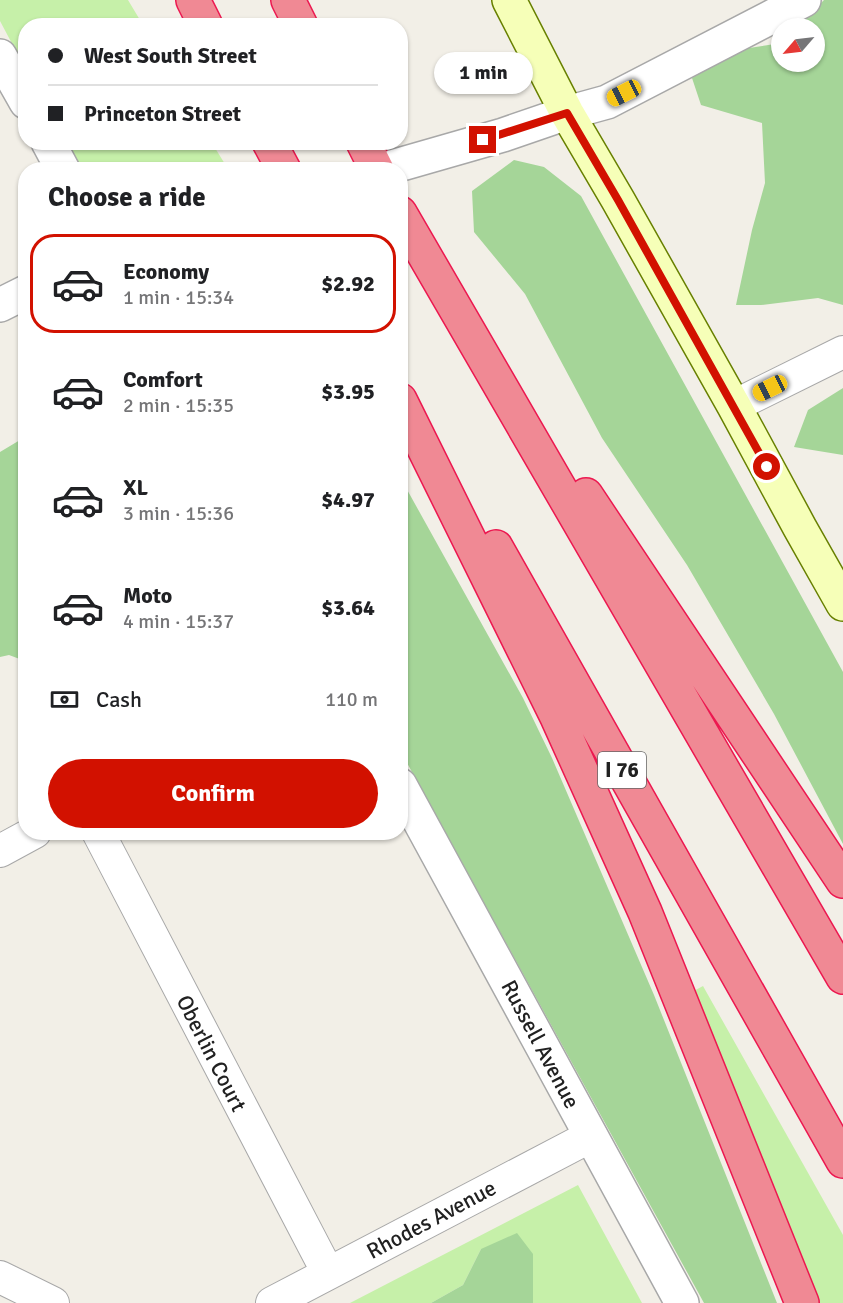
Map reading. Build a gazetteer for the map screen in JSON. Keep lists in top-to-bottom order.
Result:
{
  "streets": {
    "highway": ["I 76"],
    "street": ["Russell Avenue", "Oberlin Court", "Rhodes Avenue"]
  },
  "crossings": [
    ["Russell Avenue", "Rhodes Avenue"],
    ["Oberlin Court", "Rhodes Avenue"]
  ],
  "north": "bottom left",
  "page": {
    "banner": ["West South Street", "Princeton Street"],
    "bubble": "1 min",
    "heading": "Choose a ride",
    "list": [
      {
        "name": "Economy",
        "note": "1 min · 15:34",
        "value": "$2.92"
      },
      {
        "name": "Comfort",
        "note": "2 min · 15:35",
        "value": "$3.95"
      },
      {
        "name": "XL",
        "note": "3 min · 15:36",
        "value": "$4.97"
      },
      {
        "name": "Moto",
        "note": "4 min · 15:37",
        "value": "$3.64"
      }
    ],
    "pay": ["Cash", "110 m"],
    "buttons": "Confirm"
  }
}
